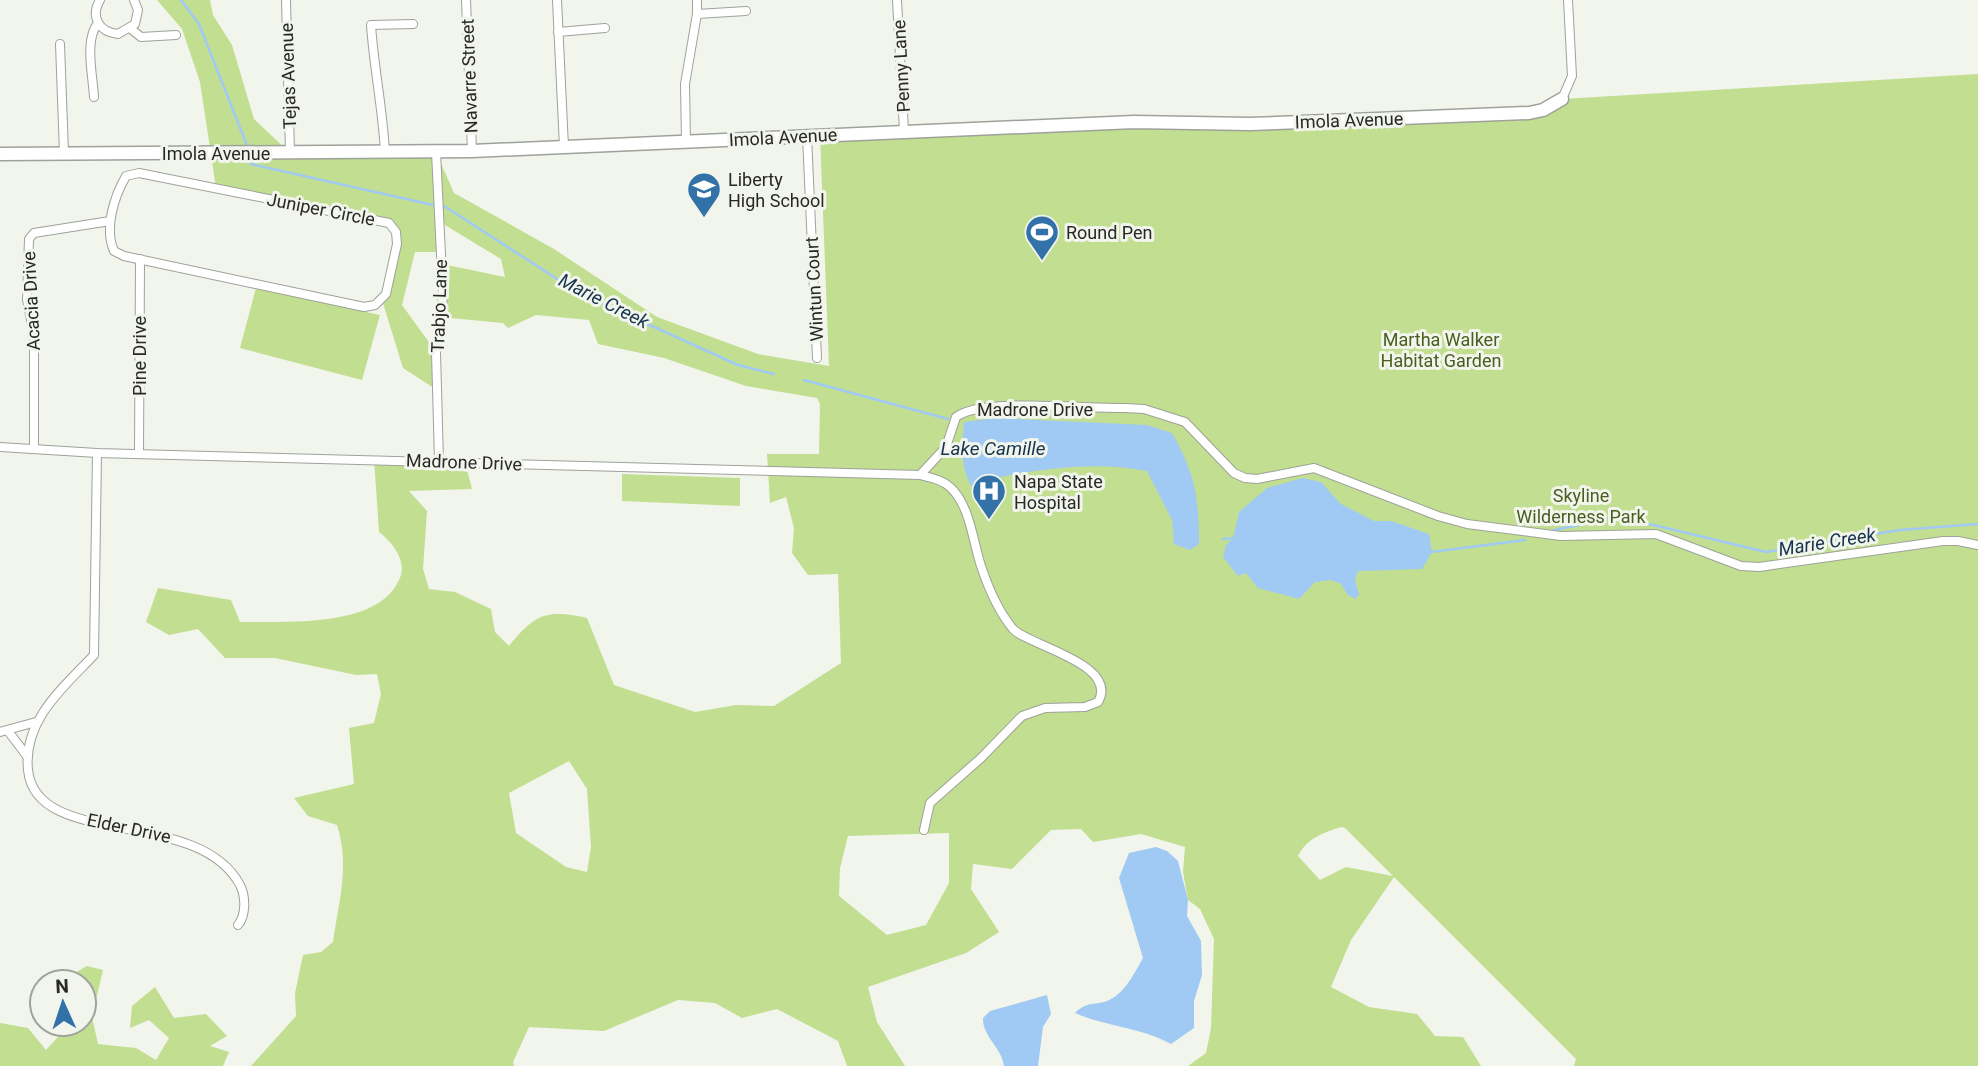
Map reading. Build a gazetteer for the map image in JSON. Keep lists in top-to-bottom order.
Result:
{
  "streets": {
    "street": [
      "Penny Lane",
      "Tejas Avenue",
      "Navarre Street",
      "Imola Avenue",
      "Juniper Circle",
      "Wintun Court",
      "Acacia Drive",
      "Trabjo Lane",
      "Pine Drive",
      "Madrone Drive",
      "Elder Drive"
    ]
  },
  "crossings": [
    ["Penny Lane", "Imola Avenue"],
    ["Tejas Avenue", "Imola Avenue"],
    ["Navarre Street", "Imola Avenue"],
    ["Imola Avenue", "Wintun Court"],
    ["Imola Avenue", "Trabjo Lane"],
    ["Juniper Circle", "Acacia Drive"],
    ["Juniper Circle", "Pine Drive"],
    ["Acacia Drive", "Madrone Drive"],
    ["Trabjo Lane", "Madrone Drive"],
    ["Pine Drive", "Madrone Drive"],
    ["Madrone Drive", "Elder Drive"]
  ],
  "water": ["Marie Creek", "Lake Camille"],
  "parks": ["Martha Walker Habitat Garden", "Skyline Wilderness Park"],
  "places": {
    "school or university": ["Liberty High School"],
    "sports": ["Round Pen"],
    "hospital": ["Napa State Hospital"]
  },
  "north": "top"
}
